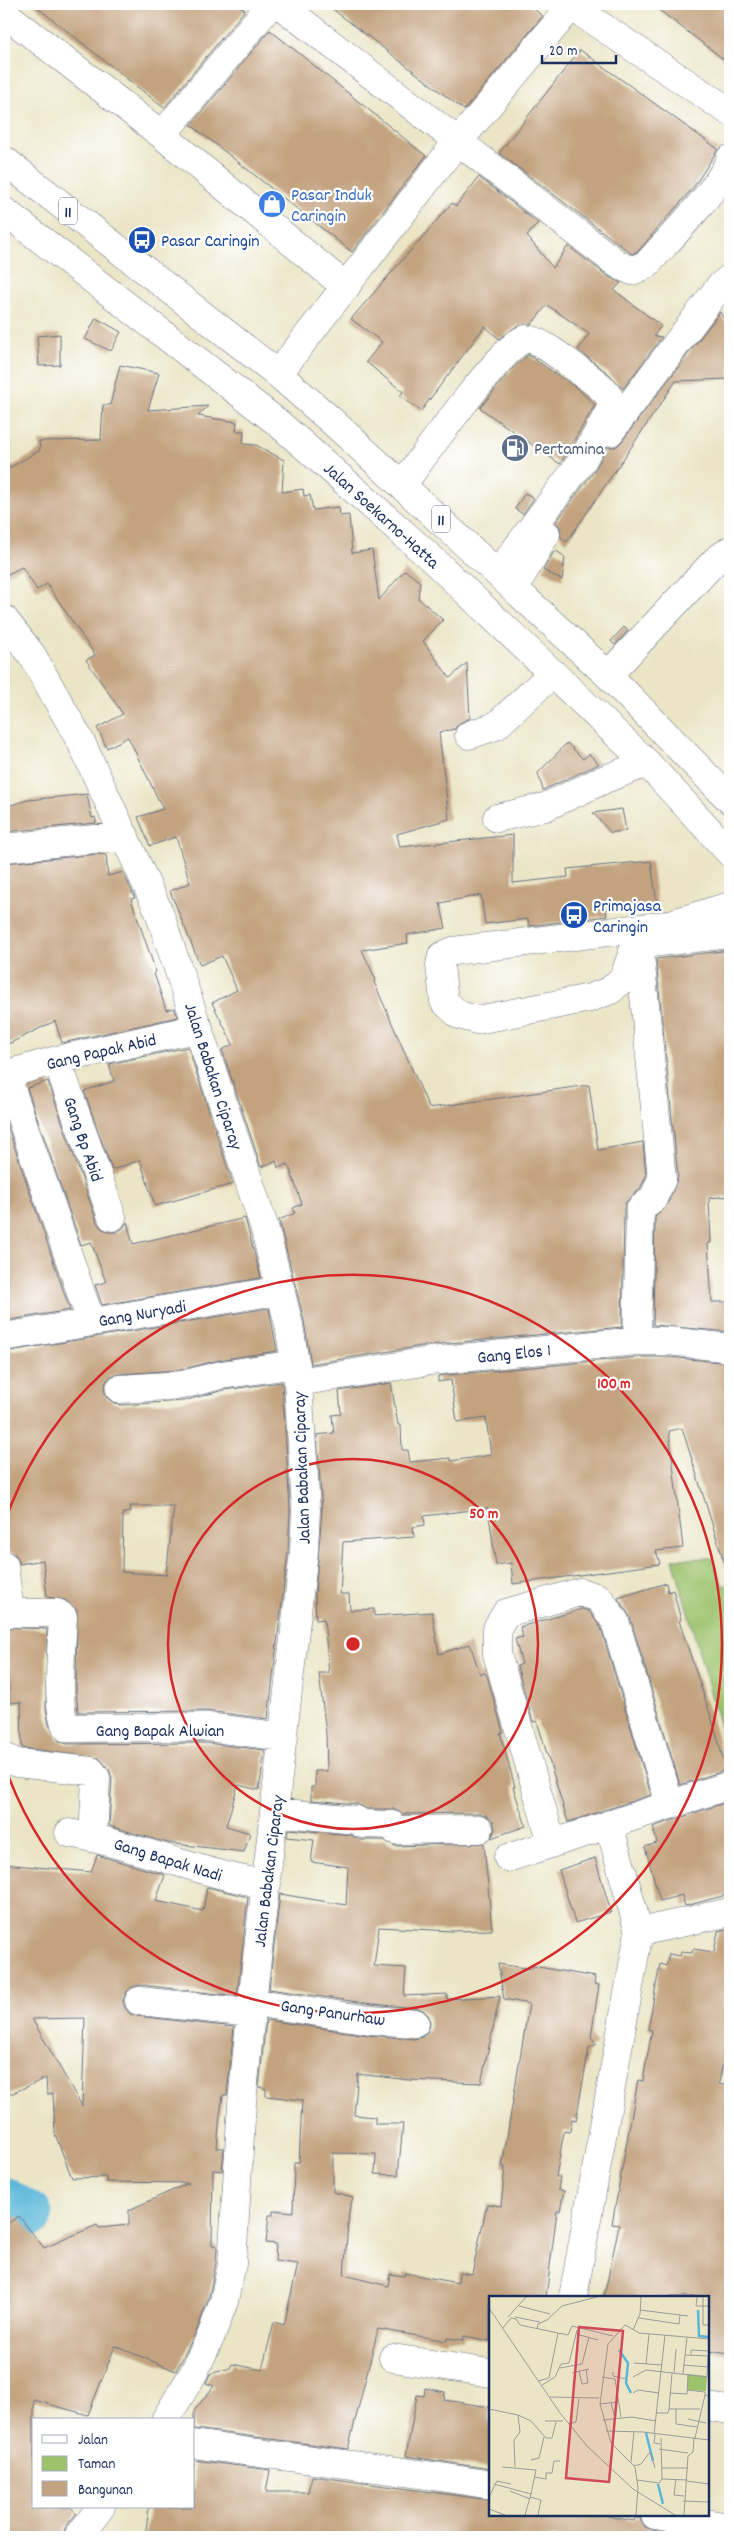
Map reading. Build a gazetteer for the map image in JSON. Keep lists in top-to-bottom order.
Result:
{
  "streets": {
    "main road": [
      "11",
      "Jalan Soekarno-Hatta",
      "Gang Papak Abid",
      "Jalan Babakan Ciparay",
      "Gang Bp Abid",
      "Gang Nuryadi",
      "Gang Elos 1",
      "Gang Bapak Alwian",
      "Gang Bapak Nadi",
      "Gang Panurhaw"
    ]
  },
  "crossings": [
    ["Gang Papak Abid", "Jalan Babakan Ciparay"],
    ["Gang Papak Abid", "Gang Bp Abid"],
    ["Jalan Babakan Ciparay", "Gang Nuryadi"],
    ["Jalan Babakan Ciparay", "Gang Elos 1"],
    ["Jalan Babakan Ciparay", "Gang Bapak Alwian"],
    ["Jalan Babakan Ciparay", "Gang Bapak Nadi"],
    ["Jalan Babakan Ciparay", "Gang Panurhaw"]
  ],
  "places": {
    "shop": ["Pasar Induk Caringin"],
    "bus stop": ["Pasar Caringin", "Primajasa Caringin"],
    "fuel station": ["Pertamina"]
  },
  "legend": ["Jalan", "Taman", "Bangunan"],
  "scale_bar": "20 m",
  "rings": ["100 m", "50 m"]
}
